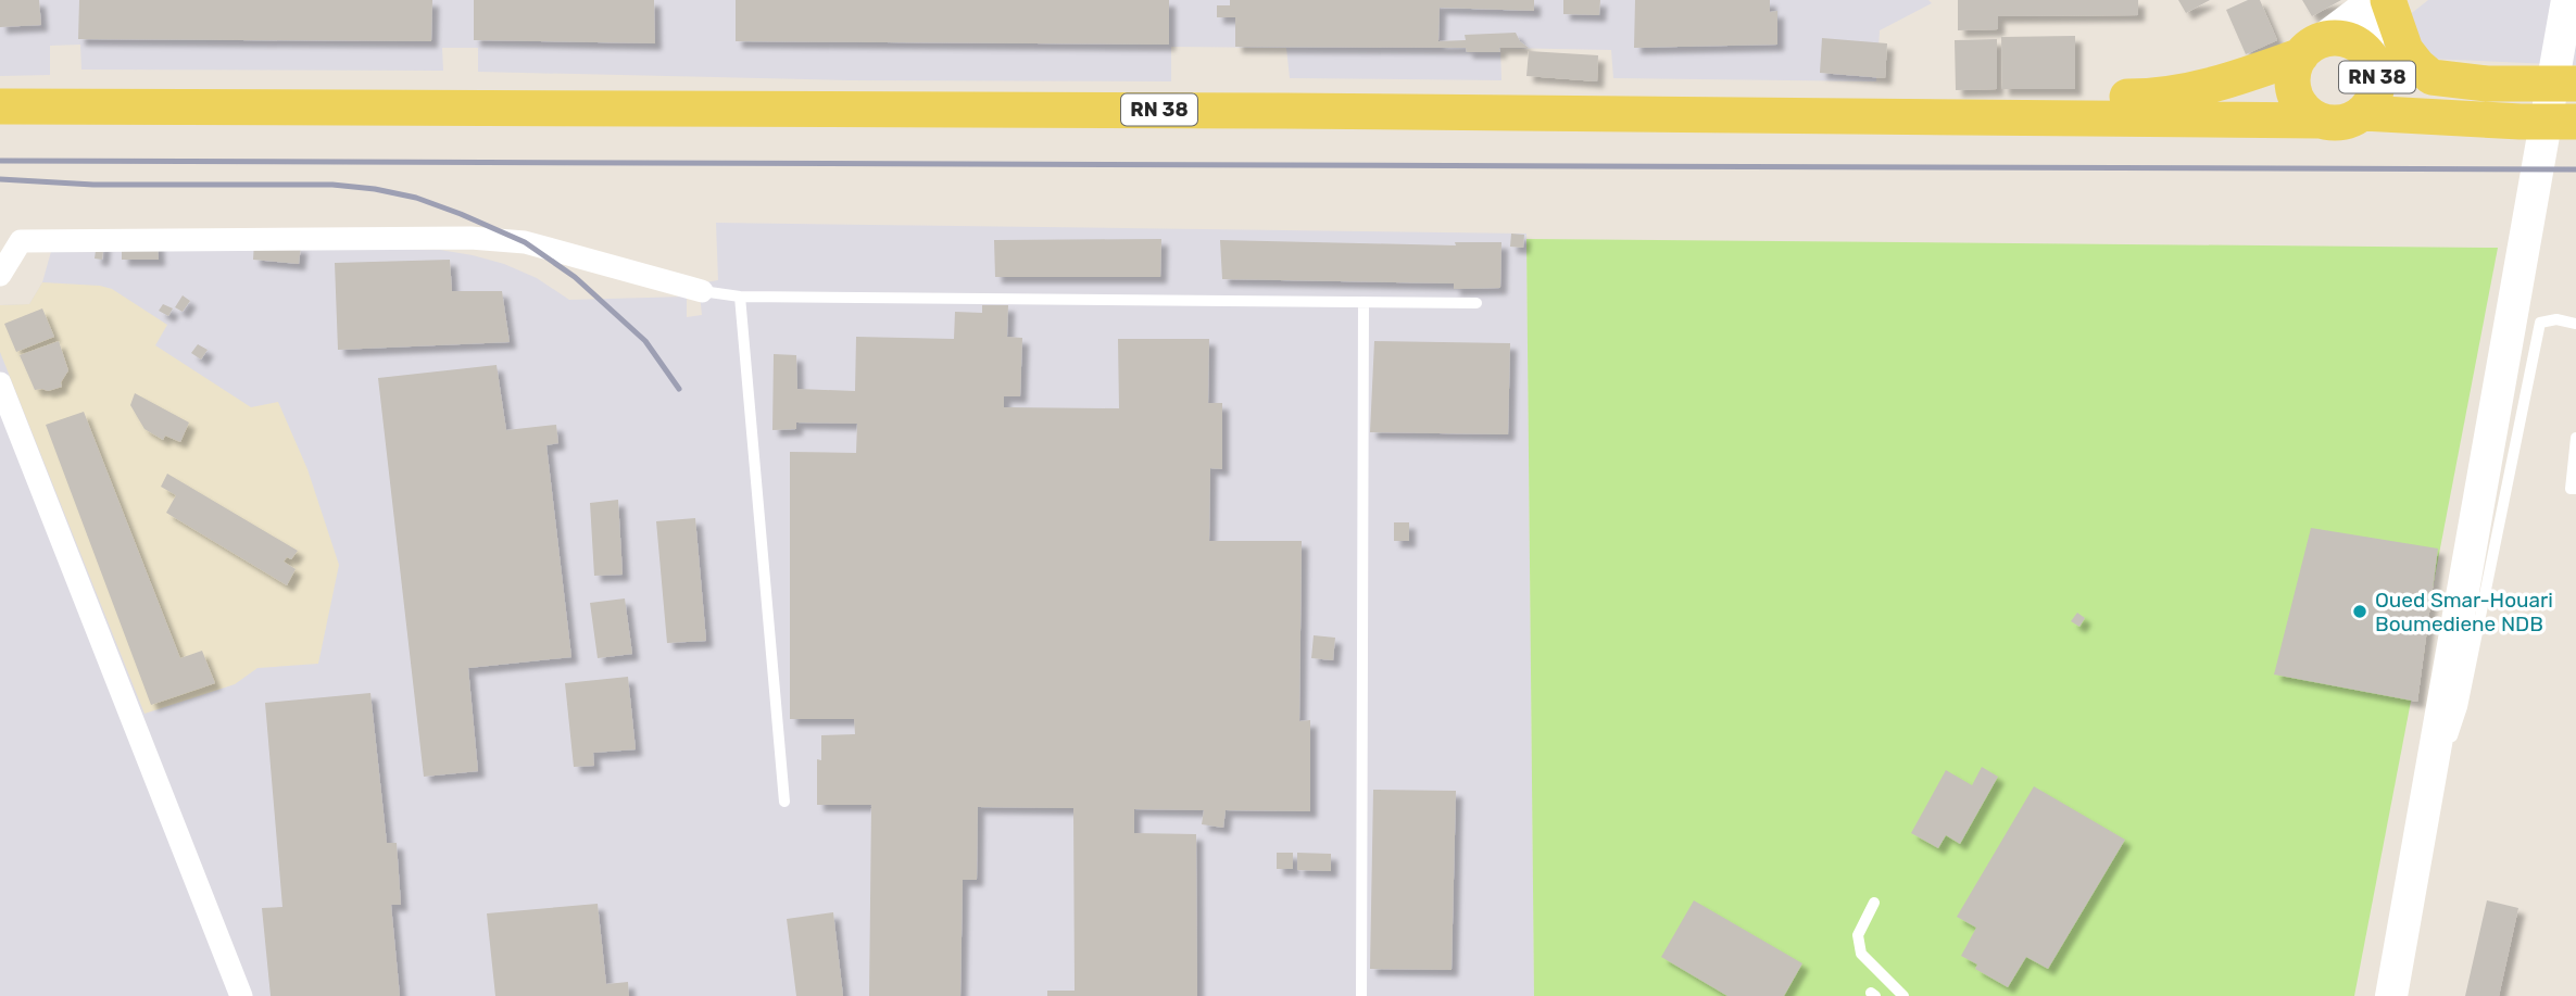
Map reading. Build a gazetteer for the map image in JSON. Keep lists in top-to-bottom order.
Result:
{
  "streets": {
    "main road": ["RN 38"]
  },
  "places": ["Oued Smar-Houari Boumediene NDB"]
}
